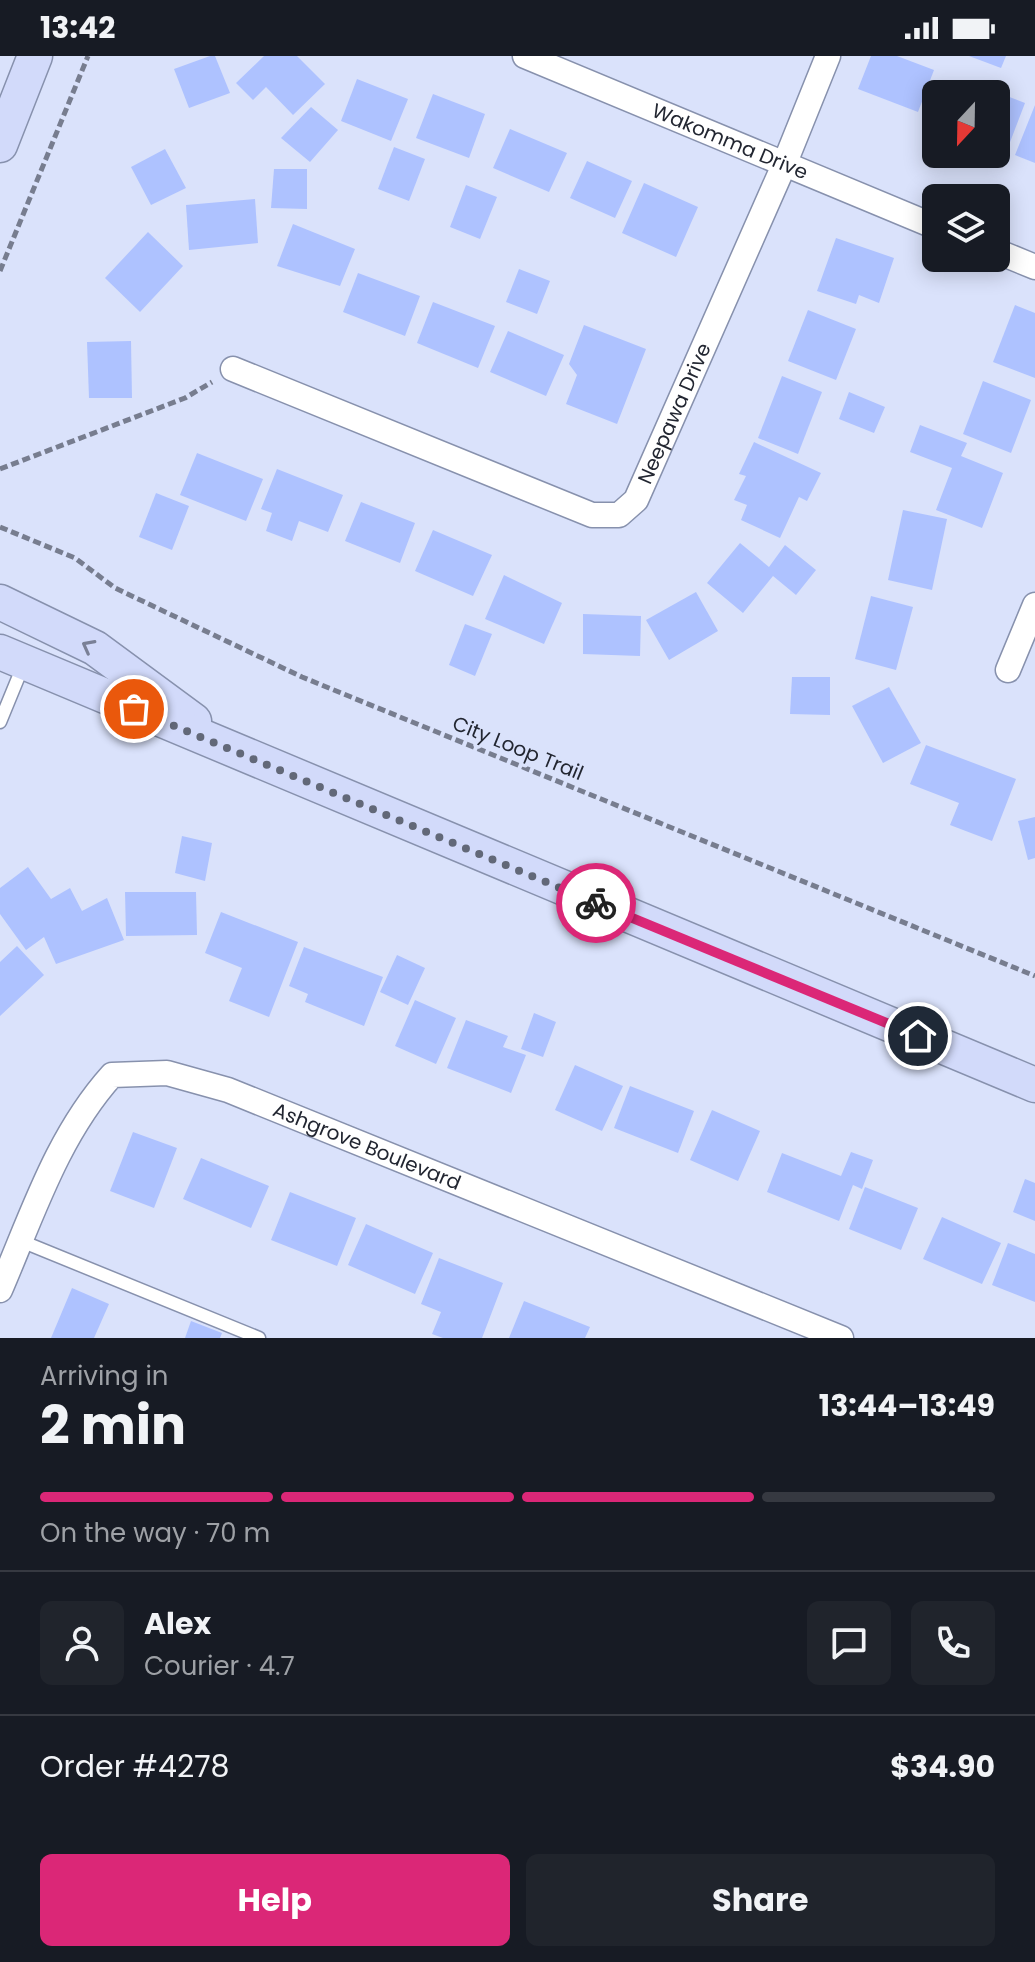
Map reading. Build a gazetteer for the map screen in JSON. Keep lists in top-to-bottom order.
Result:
{
  "streets": {
    "street": ["Wakomma Drive", "Neepawa Drive", "Ashgrove Boulevard"],
    "path": ["City Loop Trail"]
  },
  "crossings": [
    ["Wakomma Drive", "Neepawa Drive"]
  ],
  "north": "bottom",
  "page": {
    "status": "13:42",
    "heading": ["2 min", "Arriving in", "13:44–13:49"],
    "panel": [
      "Alex",
      "Courier · 4.7",
      "Order #4278",
      "$34.90"
    ],
    "bar": "On the way · 70 m",
    "buttons": ["Help", "Share"]
  }
}
